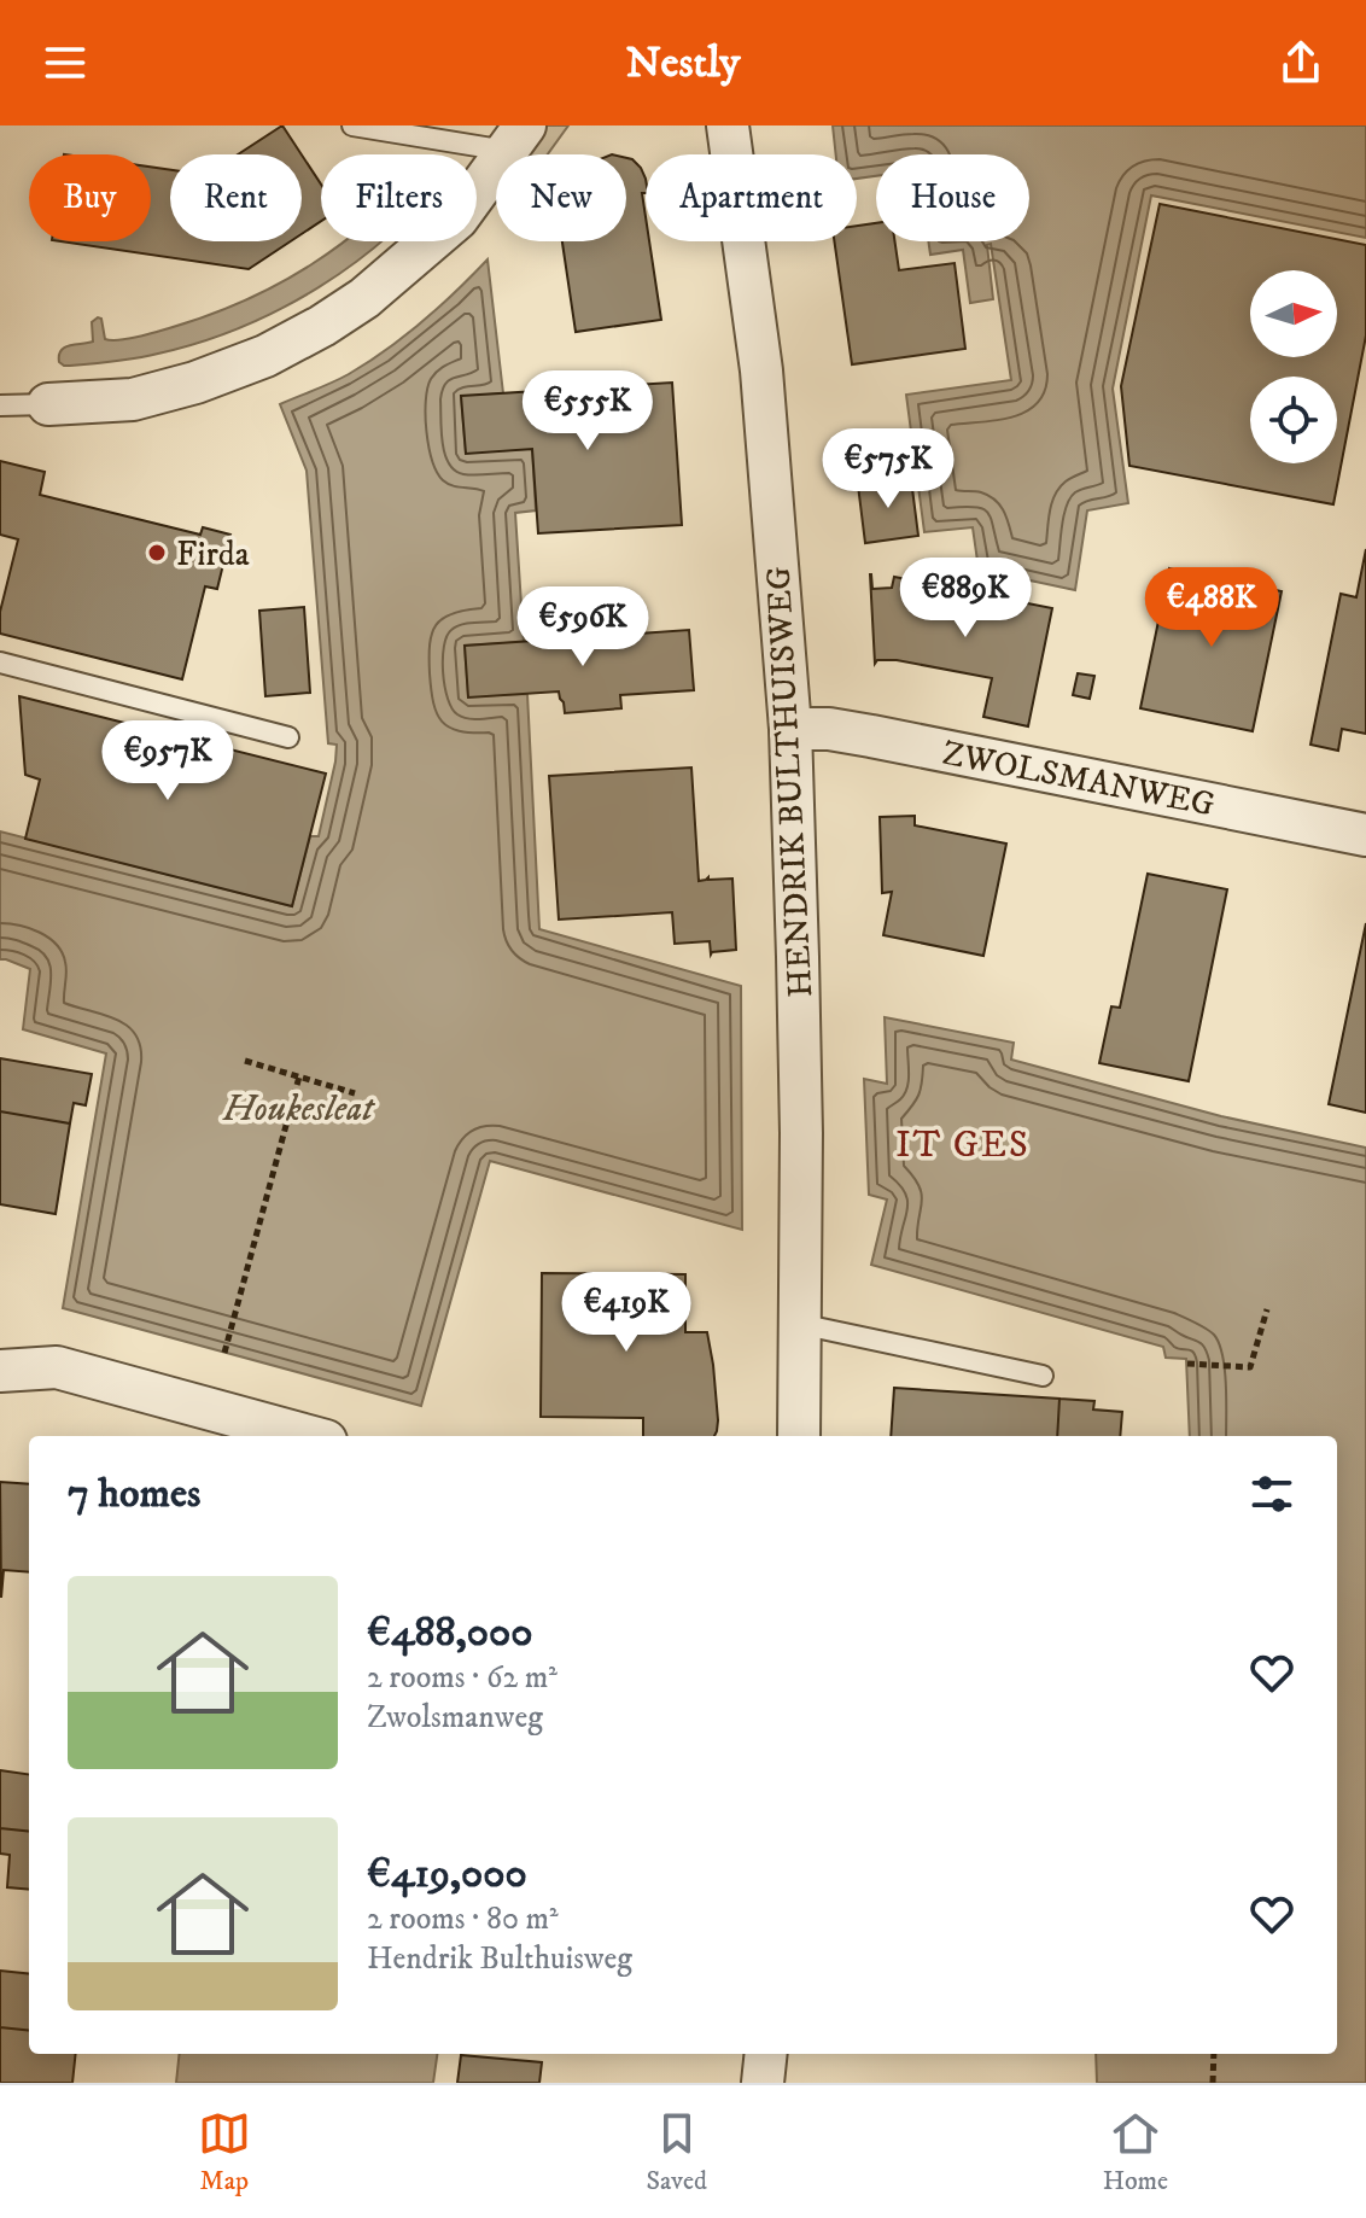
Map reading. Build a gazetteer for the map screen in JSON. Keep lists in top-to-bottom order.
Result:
{
  "streets": {
    "street": ["ZWOLSMANWEG", "HENDRIK BULTHUISWEG"]
  },
  "crossings": [
    ["ZWOLSMANWEG", "HENDRIK BULTHUISWEG"]
  ],
  "districts": ["IT GES"],
  "water": ["Houkesleat"],
  "places": ["Firda"],
  "north": "right",
  "page": {
    "header": "Nestly",
    "chip": [
      "Buy",
      "Rent",
      "Filters",
      "New",
      "Apartment",
      "House"
    ],
    "price": [
      "€555K",
      "€575K",
      "€889K",
      "€488K",
      "€596K",
      "€957K",
      "€419K"
    ],
    "heading": "7 homes",
    "list": [
      {
        "name": "€488,000",
        "note": "2 rooms · 62 m² · Zwolsmanweg"
      },
      {
        "name": "€419,000",
        "note": "2 rooms · 80 m² · Hendrik Bulthuisweg"
      }
    ],
    "tabs": ["Map", "Saved", "Home"]
  }
}
